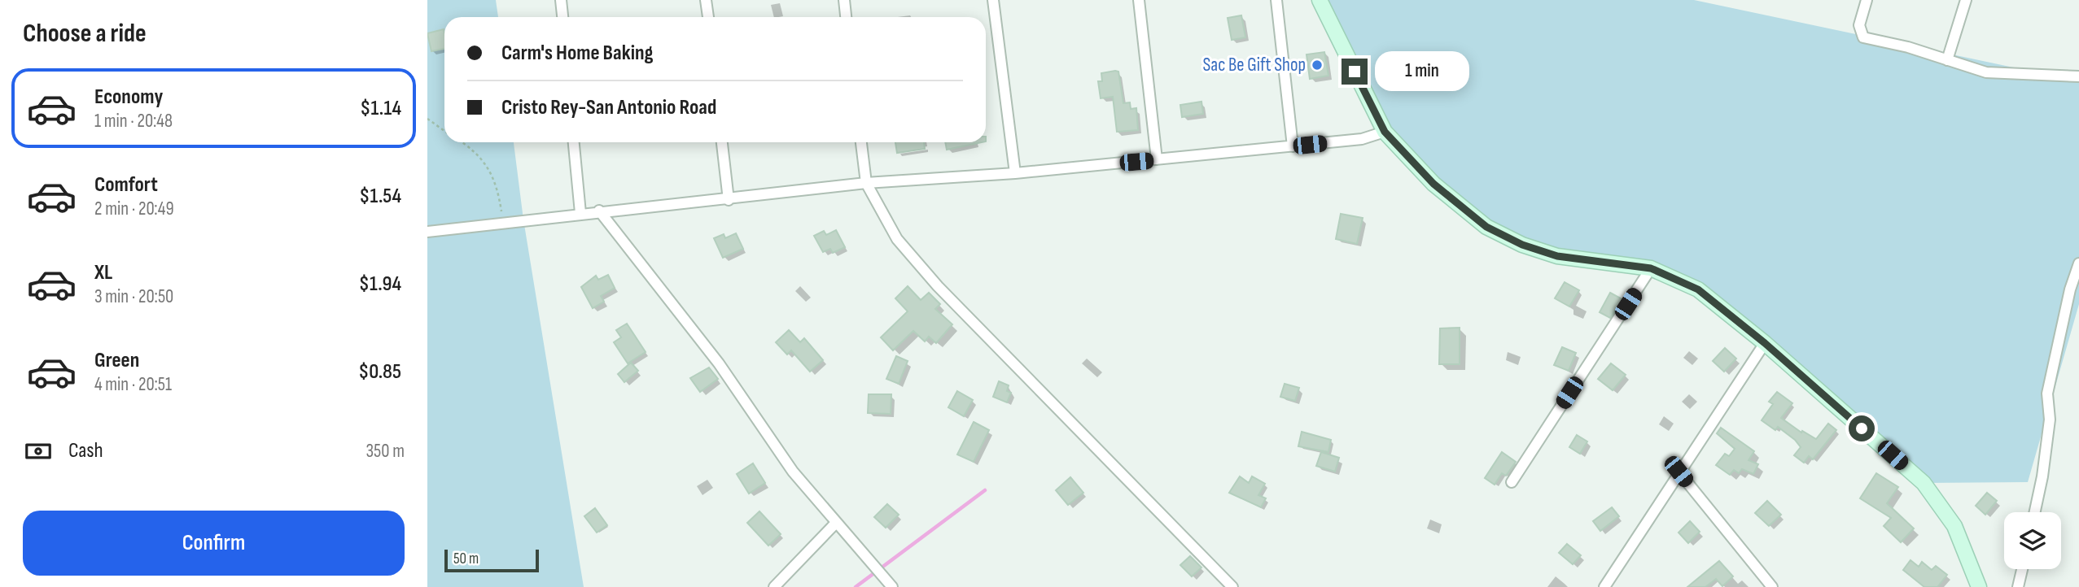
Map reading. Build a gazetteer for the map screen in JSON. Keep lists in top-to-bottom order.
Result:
{
  "places": ["Sac Be Gift Shop"],
  "scale_bar": "50 m",
  "page": {
    "heading": "Choose a ride",
    "banner": ["Carm's Home Baking", "Cristo Rey-San Antonio Road"],
    "bubble": "1 min",
    "list": [
      {
        "name": "Economy",
        "note": "1 min · 20:48",
        "value": "$1.14"
      },
      {
        "name": "Comfort",
        "note": "2 min · 20:49",
        "value": "$1.54"
      },
      {
        "name": "XL",
        "note": "3 min · 20:50",
        "value": "$1.94"
      },
      {
        "name": "Green",
        "note": "4 min · 20:51",
        "value": "$0.85"
      }
    ],
    "pay": ["Cash", "350 m"],
    "buttons": "Confirm",
    "scale": "50 m"
  }
}
